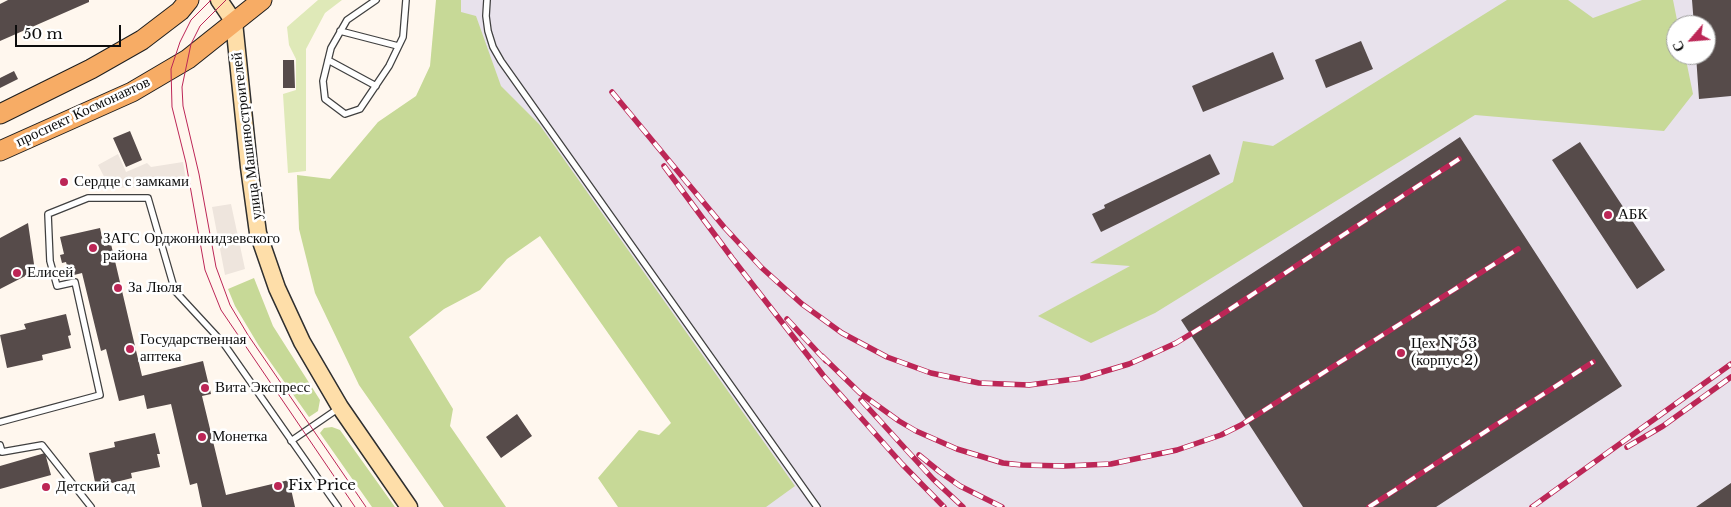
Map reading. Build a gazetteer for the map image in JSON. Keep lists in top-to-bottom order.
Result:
{
  "streets": {
    "main road": ["проспект Космонавтов", "улица Машиностроителей"]
  },
  "crossings": [
    ["проспект Космонавтов", "улица Машиностроителей"]
  ],
  "places": [
    "Сердце с замками",
    "АБК",
    "ЗАГС Орджоникидзевского района",
    "Елисей",
    "За Люля",
    "Государственная аптека",
    "Цех №53 (корпус 2)",
    "Вита Экспресс",
    "Монетка",
    "Fix Price",
    "Детский сад"
  ],
  "scale_bar": "50 m",
  "north": "bottom left"
}
